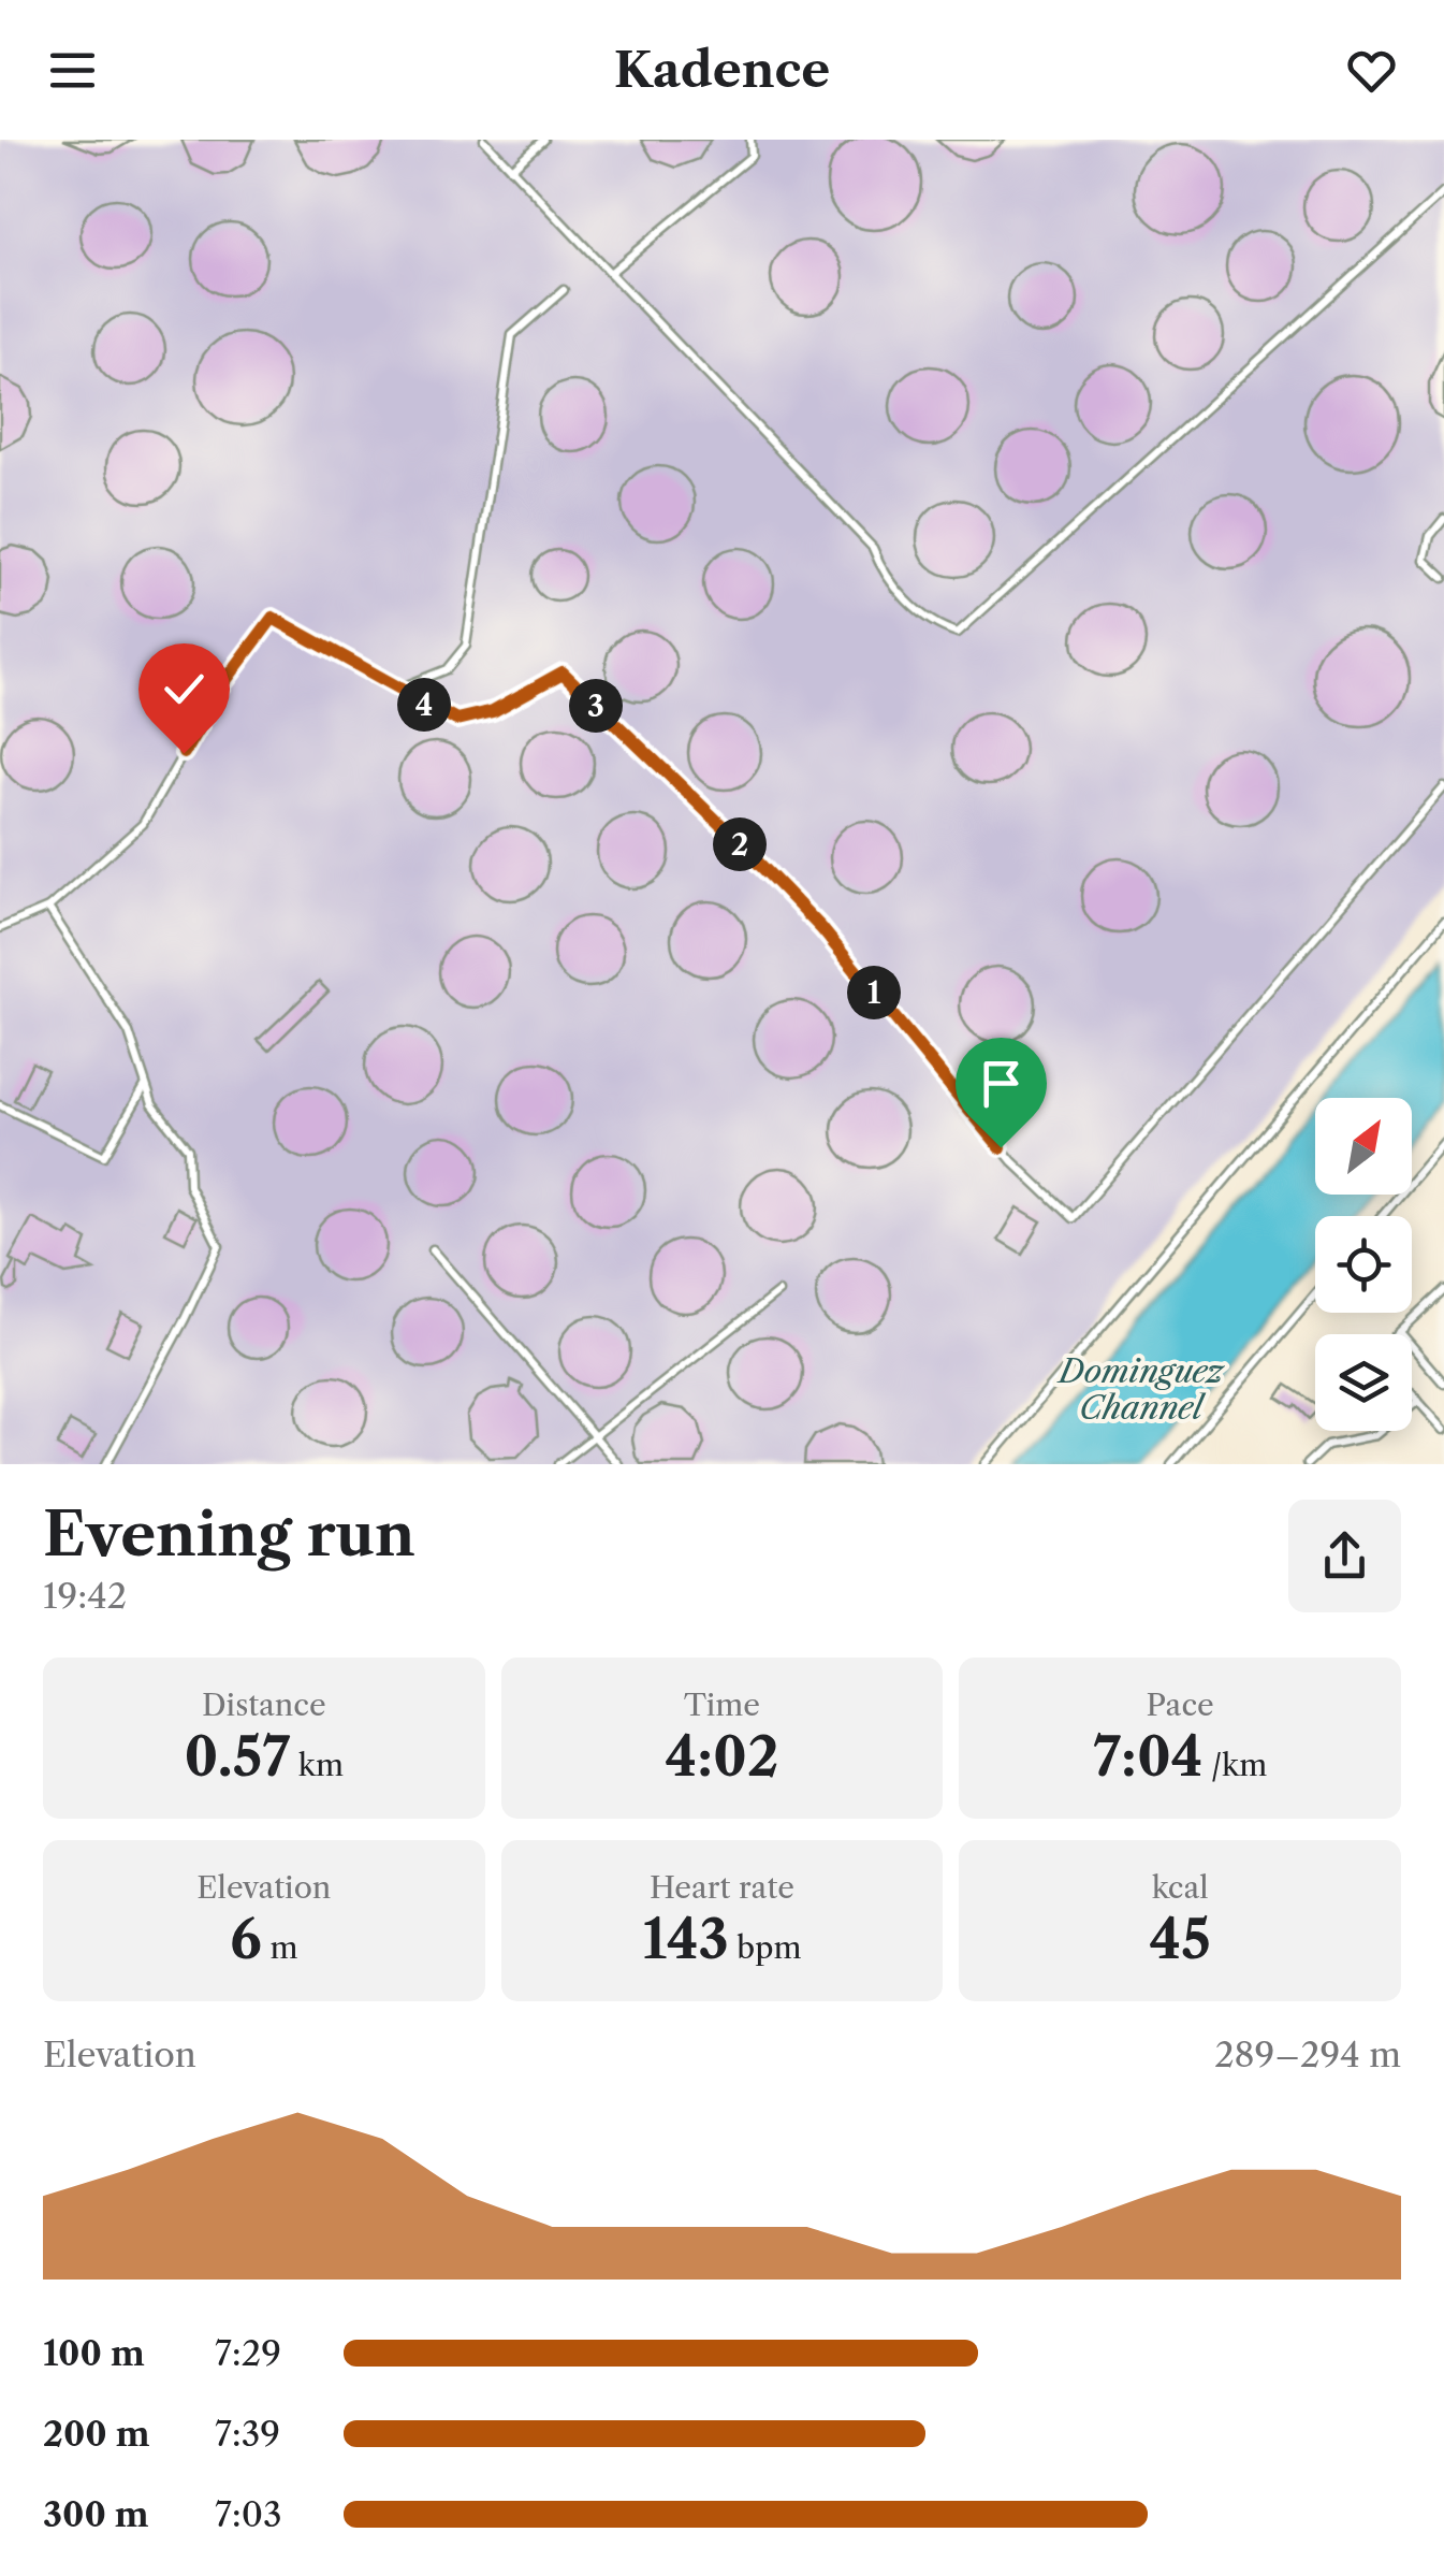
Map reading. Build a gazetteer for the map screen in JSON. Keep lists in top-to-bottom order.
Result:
{
  "water": ["Dominguez Channel"],
  "north": "top right",
  "page": {
    "header": "Kadence",
    "pins": [
      "4",
      "3",
      "2",
      "1"
    ],
    "heading": ["Evening run", "19:42"],
    "stats": [
      ["Distance", "0.57 km"],
      ["Time", "4:02"],
      ["Pace", "7:04 /km"],
      ["Elevation", "6 m"],
      ["Heart rate", "143 bpm"],
      ["kcal", "45"]
    ],
    "chart": ["Elevation", "289–294 m"],
    "list": [
      {
        "name": "100 m",
        "note": "7:29"
      },
      {
        "name": "200 m",
        "note": "7:39"
      },
      {
        "name": "300 m",
        "note": "7:03"
      }
    ]
  }
}
